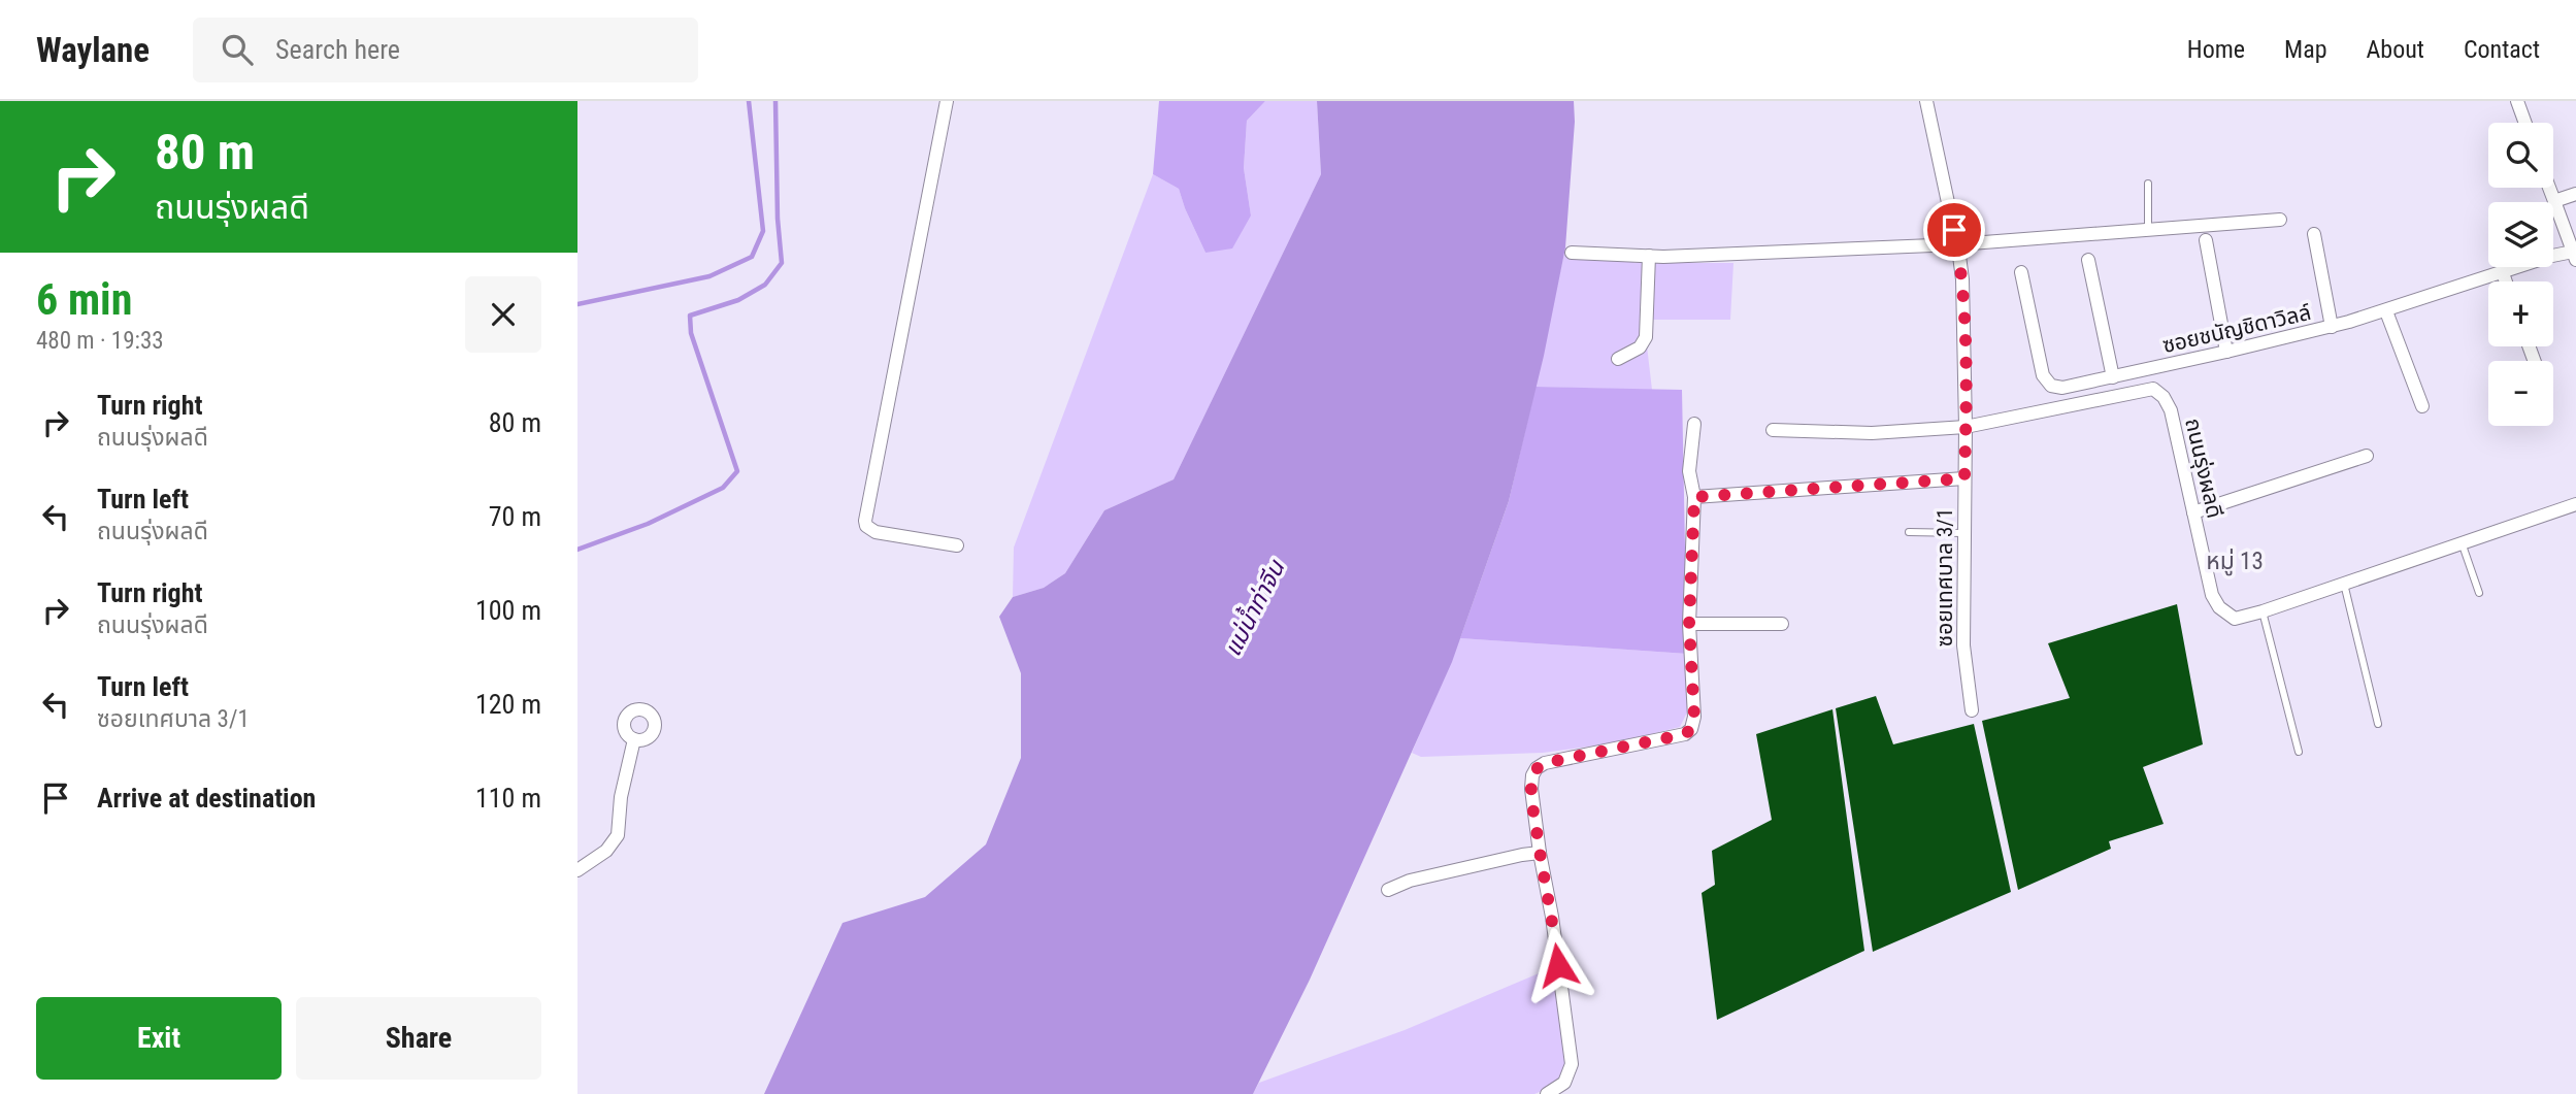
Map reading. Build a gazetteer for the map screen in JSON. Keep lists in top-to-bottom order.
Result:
{
  "streets": {
    "street": ["ซอยชนัญชิดาวิลล์", "ถนนรุ่งผลดี", "ซอยเทศบาล 3/1"]
  },
  "crossings": [
    ["ถนนรุ่งผลดี", "ซอยเทศบาล 3/1"]
  ],
  "districts": ["หมู่ 13"],
  "water": ["แม่น้ำท่าจีน"],
  "page": {
    "header": "Waylane",
    "search": "Search here",
    "nav": [
      "Home",
      "Map",
      "About",
      "Contact"
    ],
    "turn": ["80 m", "ถนนรุ่งผลดี"],
    "map_buttons": ["+", "−"],
    "heading": ["6 min", "480 m · 19:33"],
    "list": [
      {
        "name": "Turn right",
        "note": "ถนนรุ่งผลดี",
        "value": "80 m"
      },
      {
        "name": "Turn left",
        "note": "ถนนรุ่งผลดี",
        "value": "70 m"
      },
      {
        "name": "Turn right",
        "note": "ถนนรุ่งผลดี",
        "value": "100 m"
      },
      {
        "name": "Turn left",
        "note": "ซอยเทศบาล 3/1",
        "value": "120 m"
      },
      {
        "name": "Arrive at destination",
        "value": "110 m"
      }
    ],
    "buttons": ["Exit", "Share"]
  }
}
